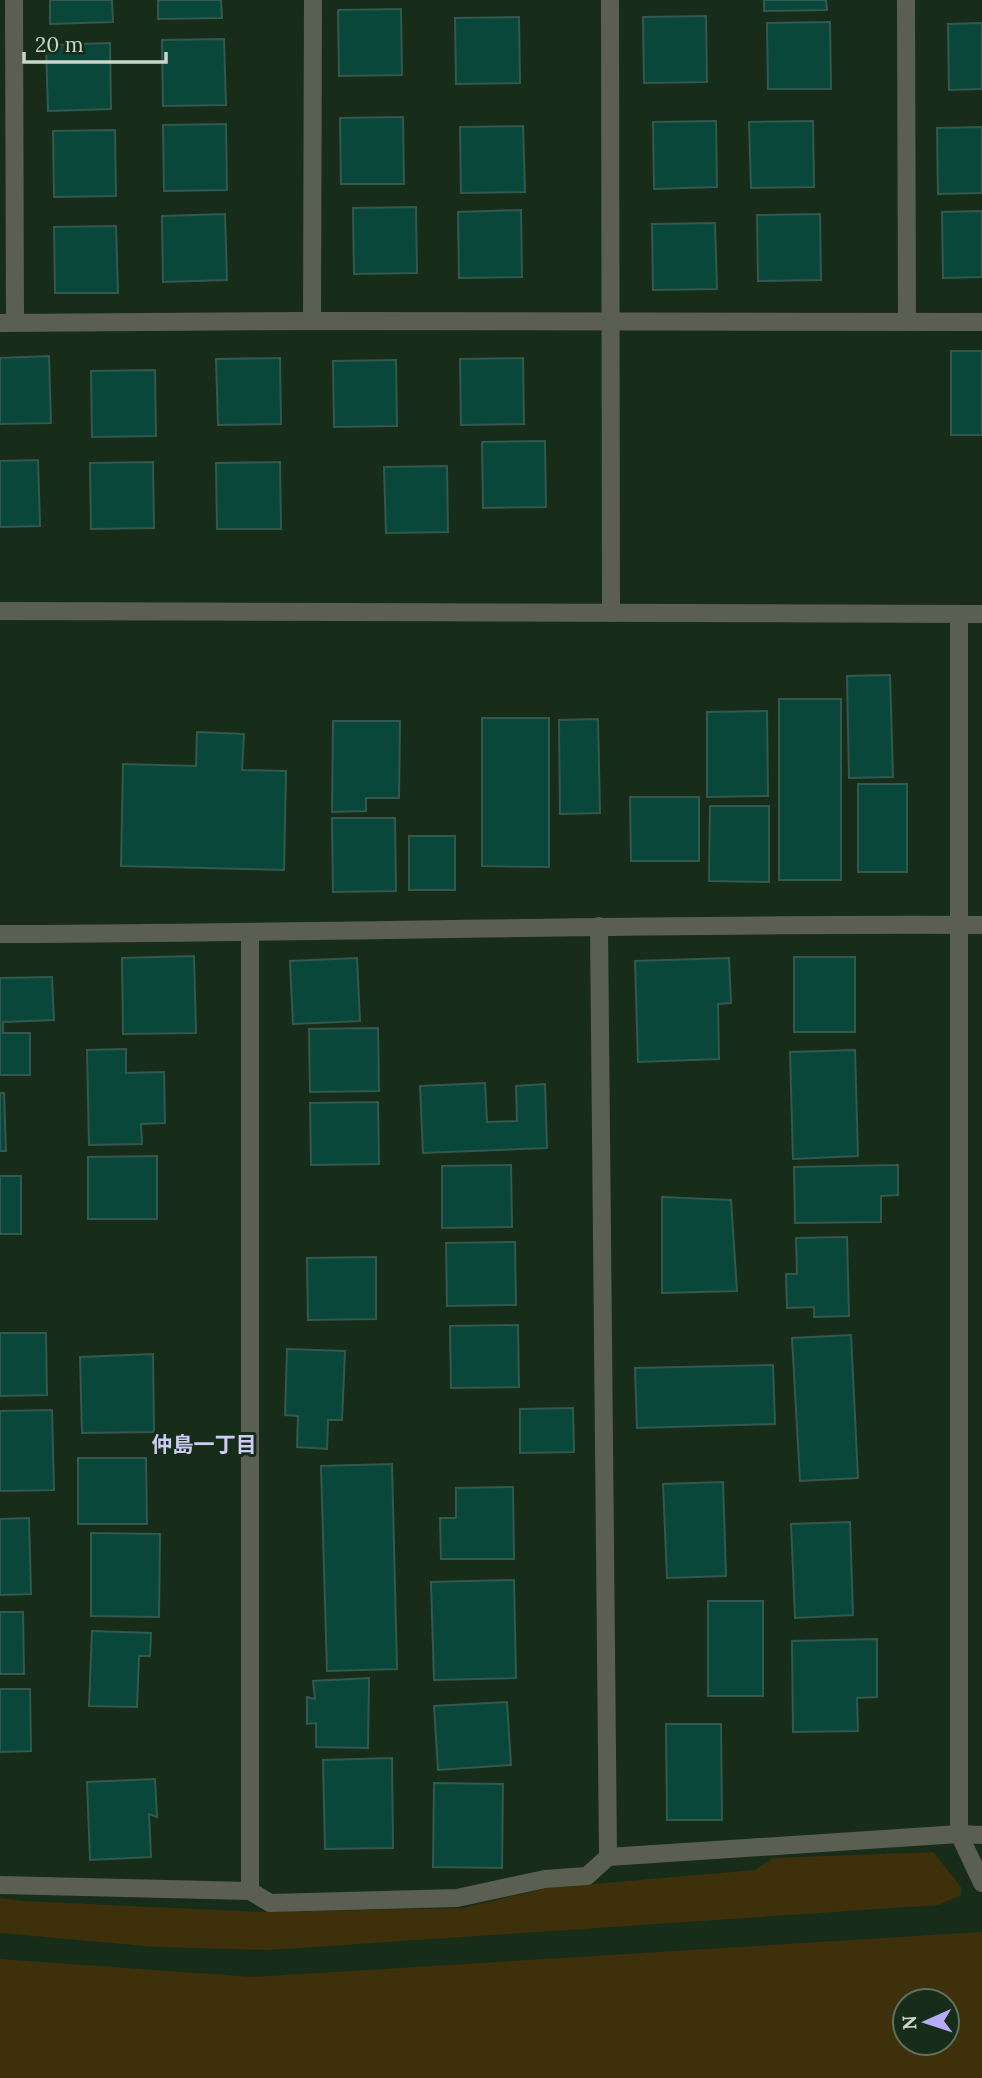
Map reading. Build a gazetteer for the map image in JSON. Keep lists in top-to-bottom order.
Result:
{
  "districts": ["仲島一丁目"],
  "scale_bar": "20 m",
  "north": "left"
}
